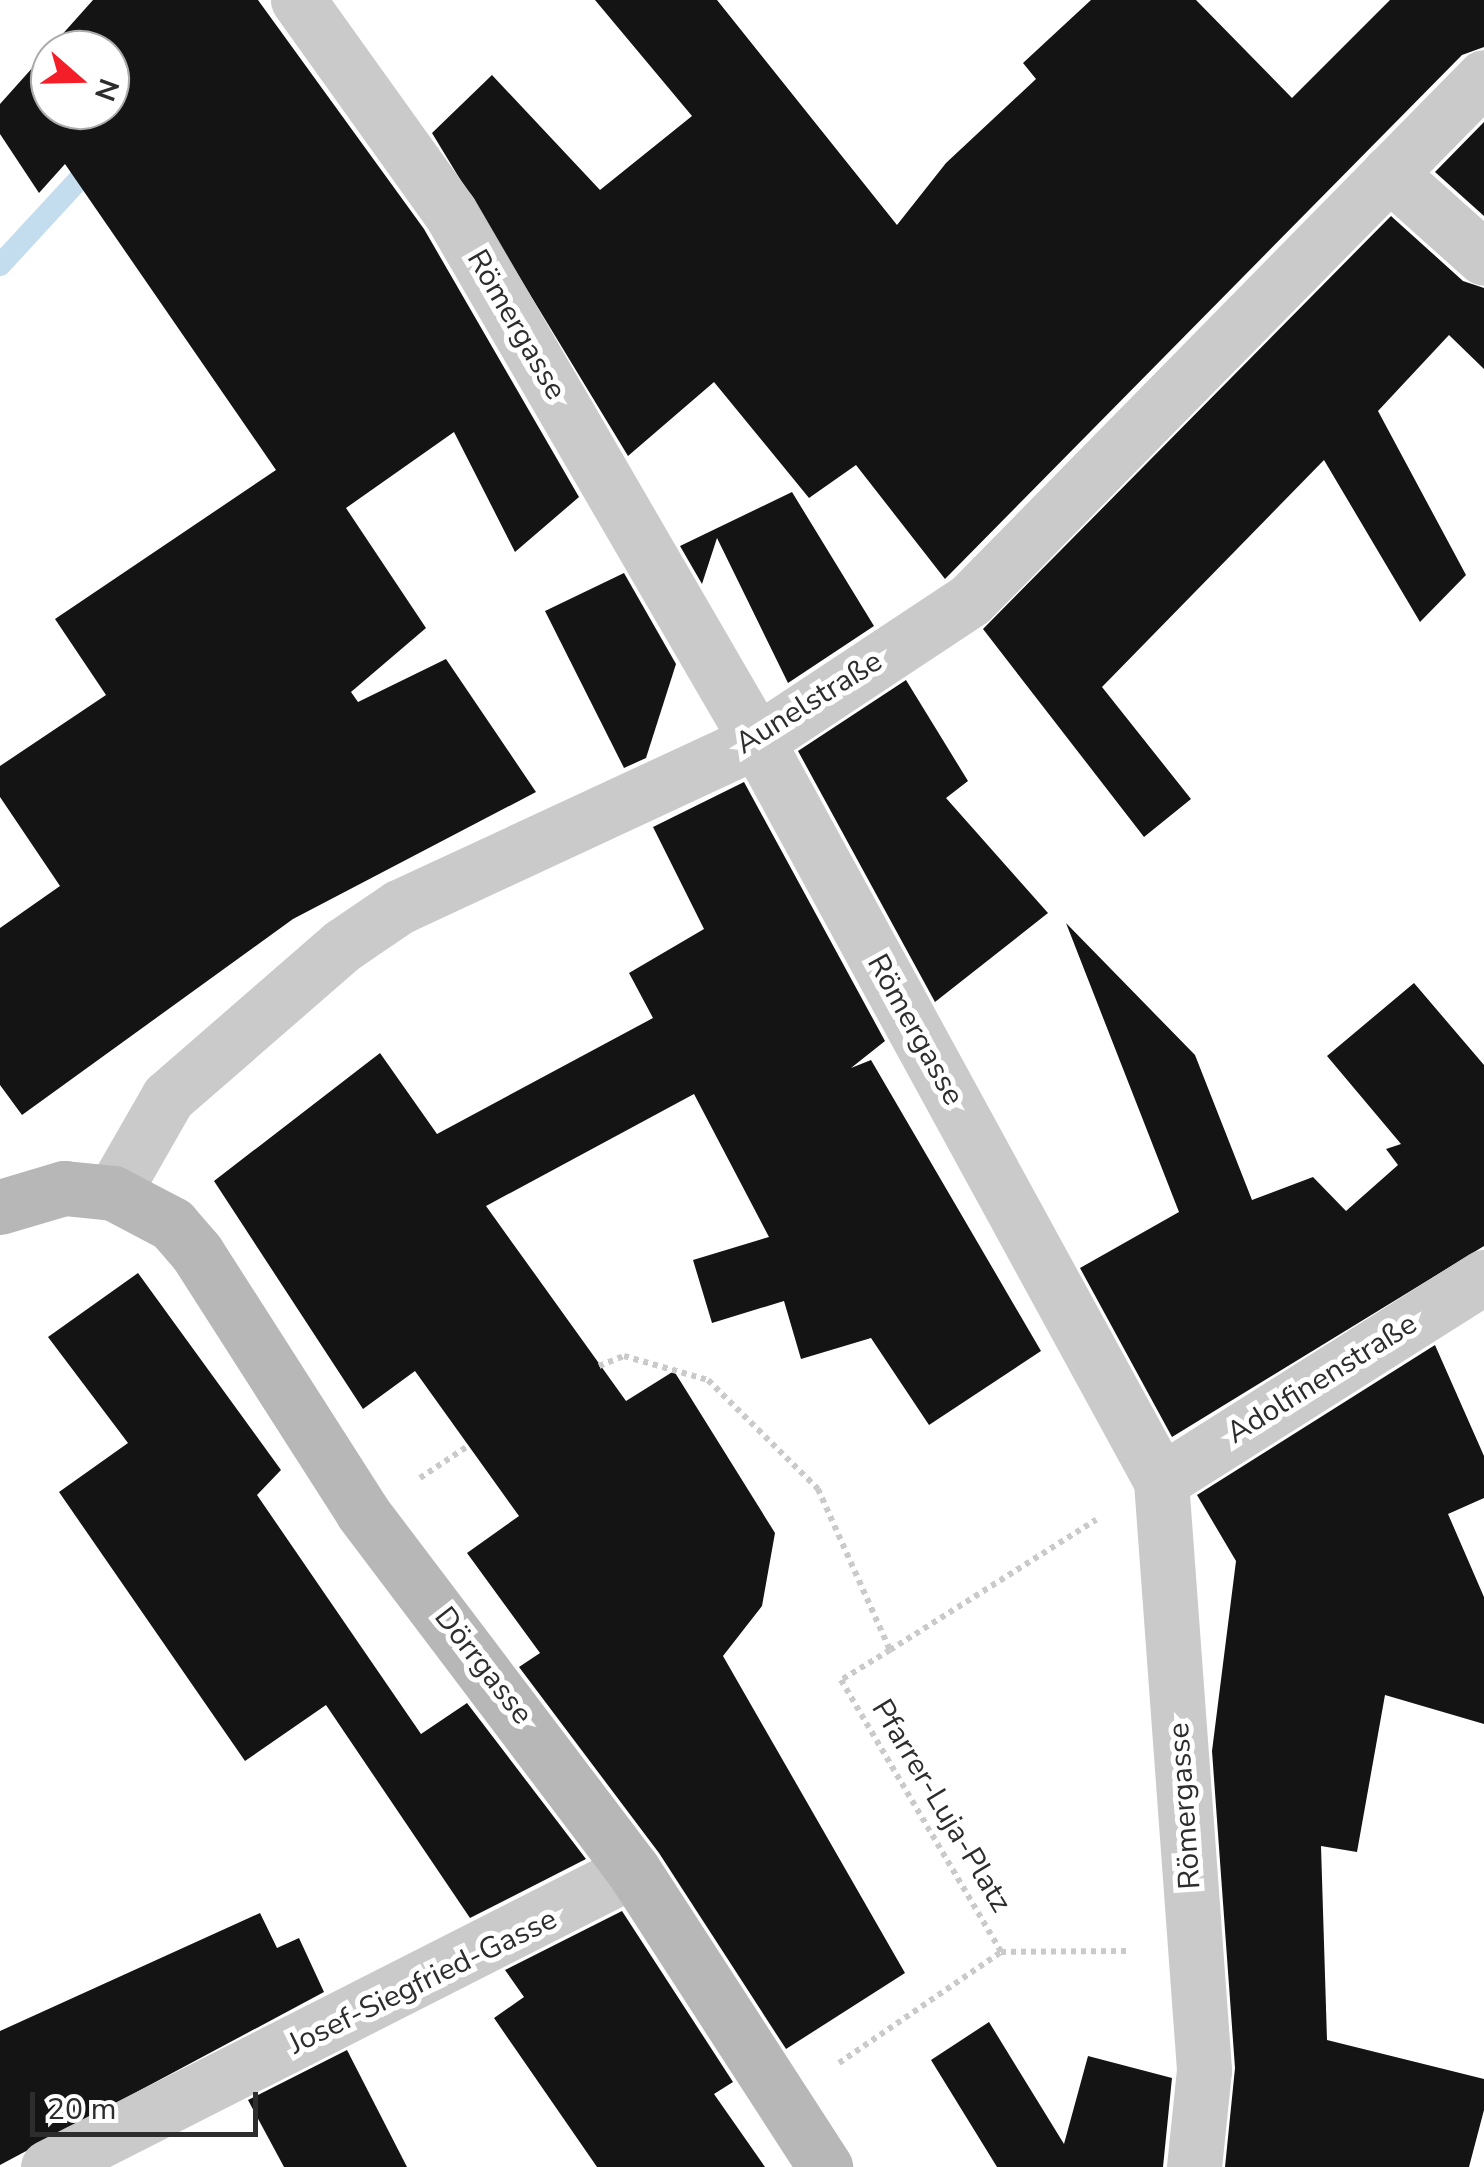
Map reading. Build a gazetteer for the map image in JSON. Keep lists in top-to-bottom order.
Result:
{
  "streets": {
    "street": [
      "Römergasse",
      "Aunelstraße",
      "Adolfinenstraße",
      "Dörrgasse",
      "Josef-Siegfried-Gasse"
    ],
    "path": ["Pfarrer-Luja-Platz"]
  },
  "crossings": [
    ["Römergasse", "Aunelstraße"],
    ["Römergasse", "Adolfinenstraße"],
    ["Römergasse", "Pfarrer-Luja-Platz"],
    ["Aunelstraße", "Dörrgasse"],
    ["Adolfinenstraße", "Pfarrer-Luja-Platz"],
    ["Dörrgasse", "Pfarrer-Luja-Platz"],
    ["Dörrgasse", "Josef-Siegfried-Gasse"]
  ],
  "scale_bar": "20 m",
  "north": "right"
}
